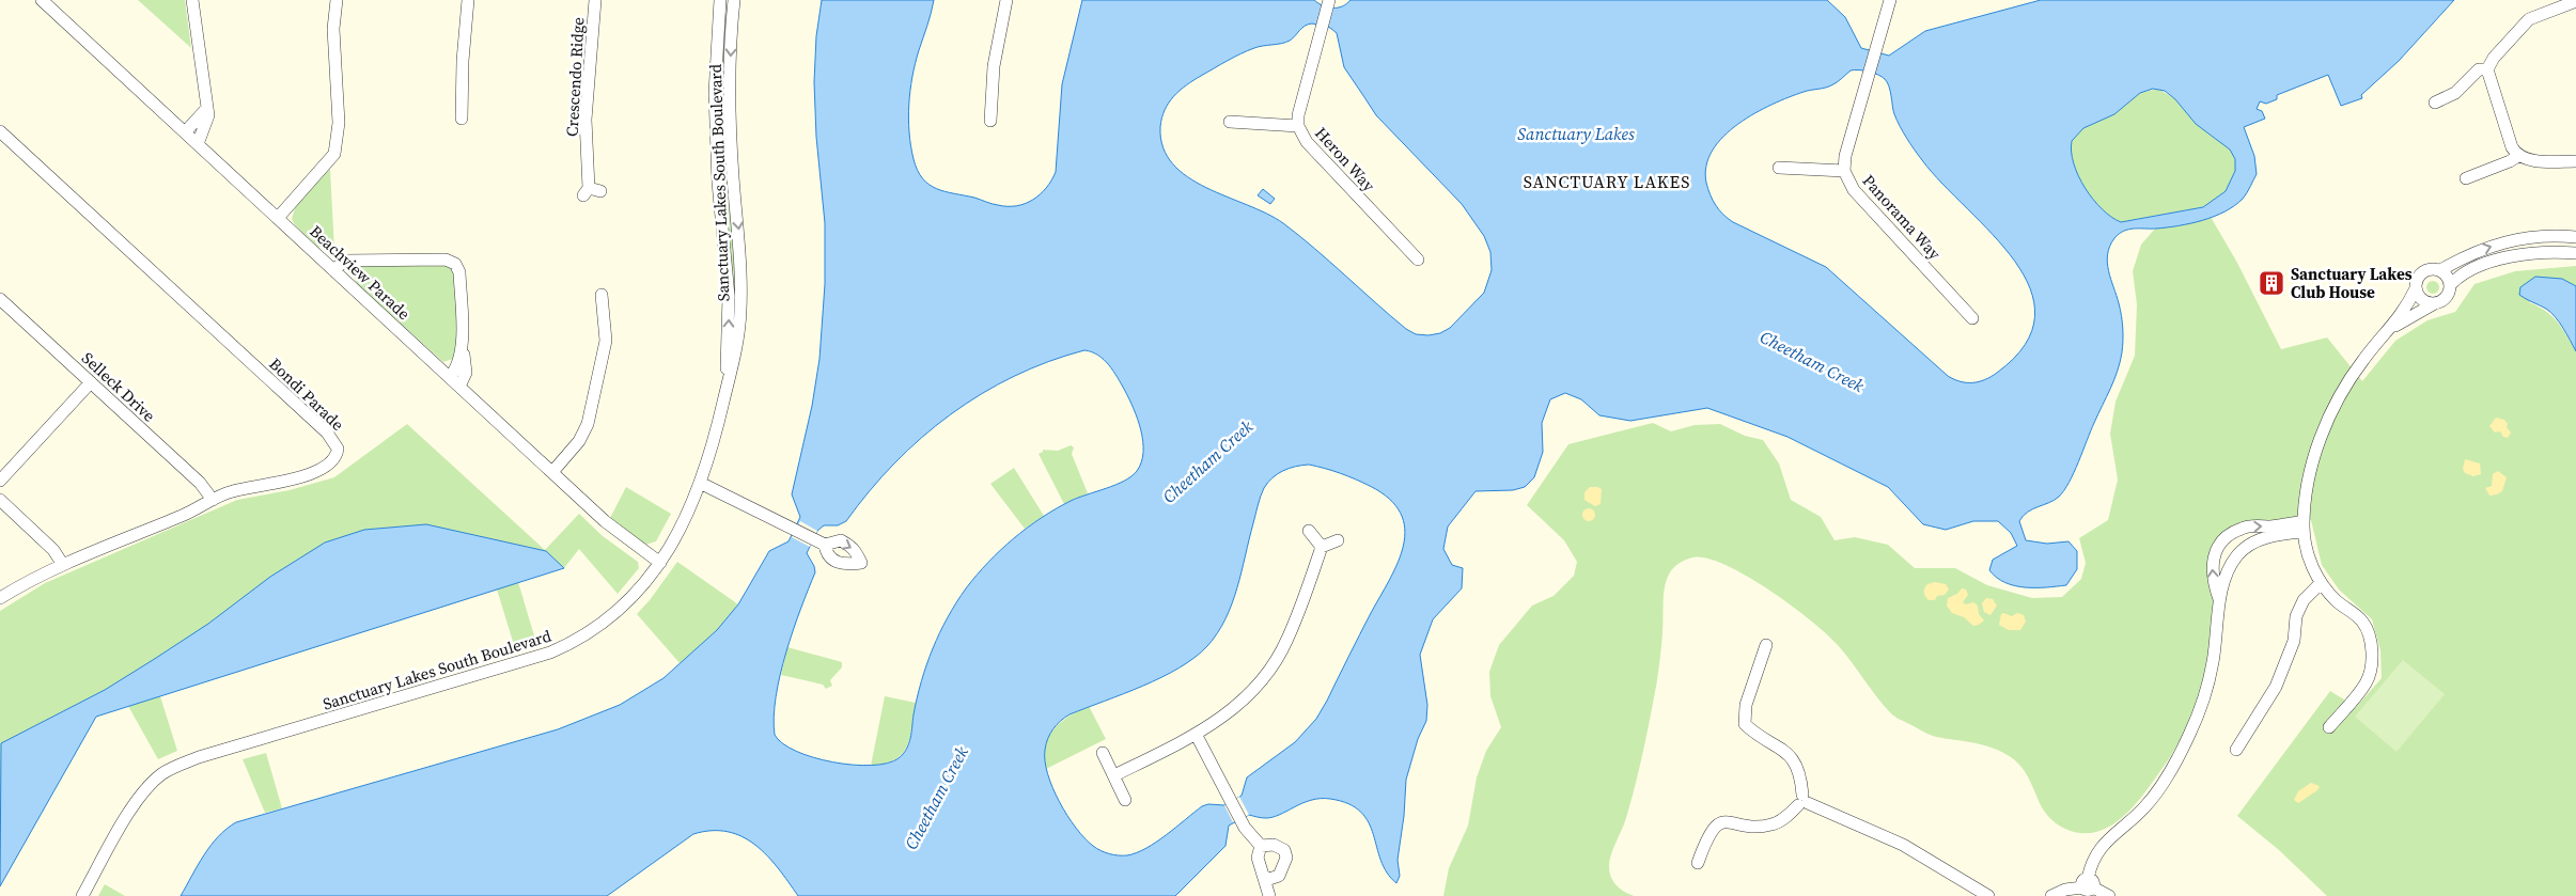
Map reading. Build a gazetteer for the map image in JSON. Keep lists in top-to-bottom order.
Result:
{
  "streets": {
    "street": [
      "Crescendo Ridge",
      "Heron Way",
      "Sanctuary Lakes South Boulevard",
      "Panorama Way",
      "Beachview Parade",
      "Selleck Drive",
      "Bondi Parade"
    ]
  },
  "crossings": [
    ["Sanctuary Lakes South Boulevard", "Beachview Parade"],
    ["Selleck Drive", "Bondi Parade"]
  ],
  "districts": ["SANCTUARY LAKES"],
  "water": ["Sanctuary Lakes", "Cheetham Creek"],
  "places": {
    "building": ["Sanctuary Lakes Club House"]
  }
}
